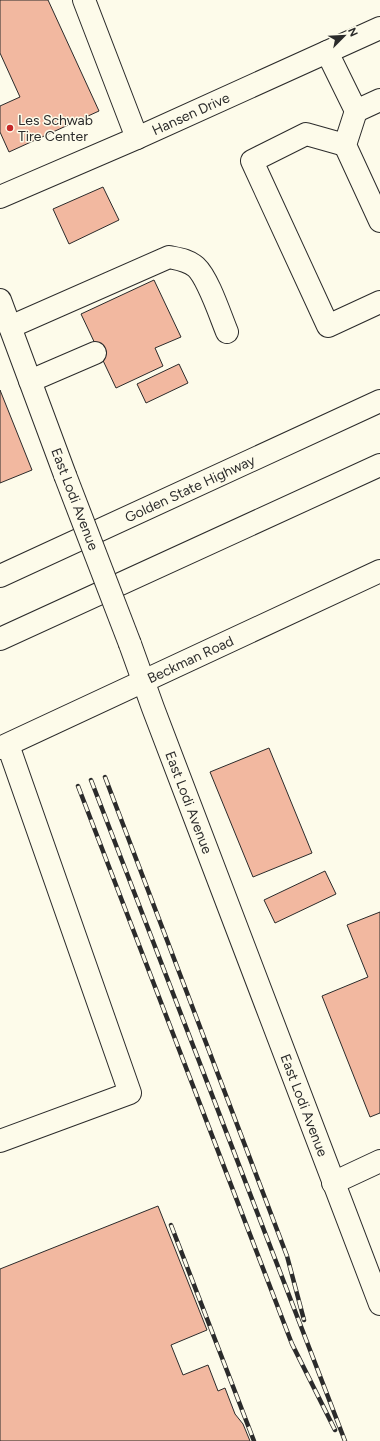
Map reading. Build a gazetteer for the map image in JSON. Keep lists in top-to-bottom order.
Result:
{
  "streets": {
    "main road": [
      "Hansen Drive",
      "Golden State Highway",
      "East Lodi Avenue",
      "Beckman Road"
    ]
  },
  "crossings": [
    ["East Lodi Avenue", "Beckman Road"]
  ],
  "places": ["Les Schwab Tire Center"],
  "north": "top right"
}
